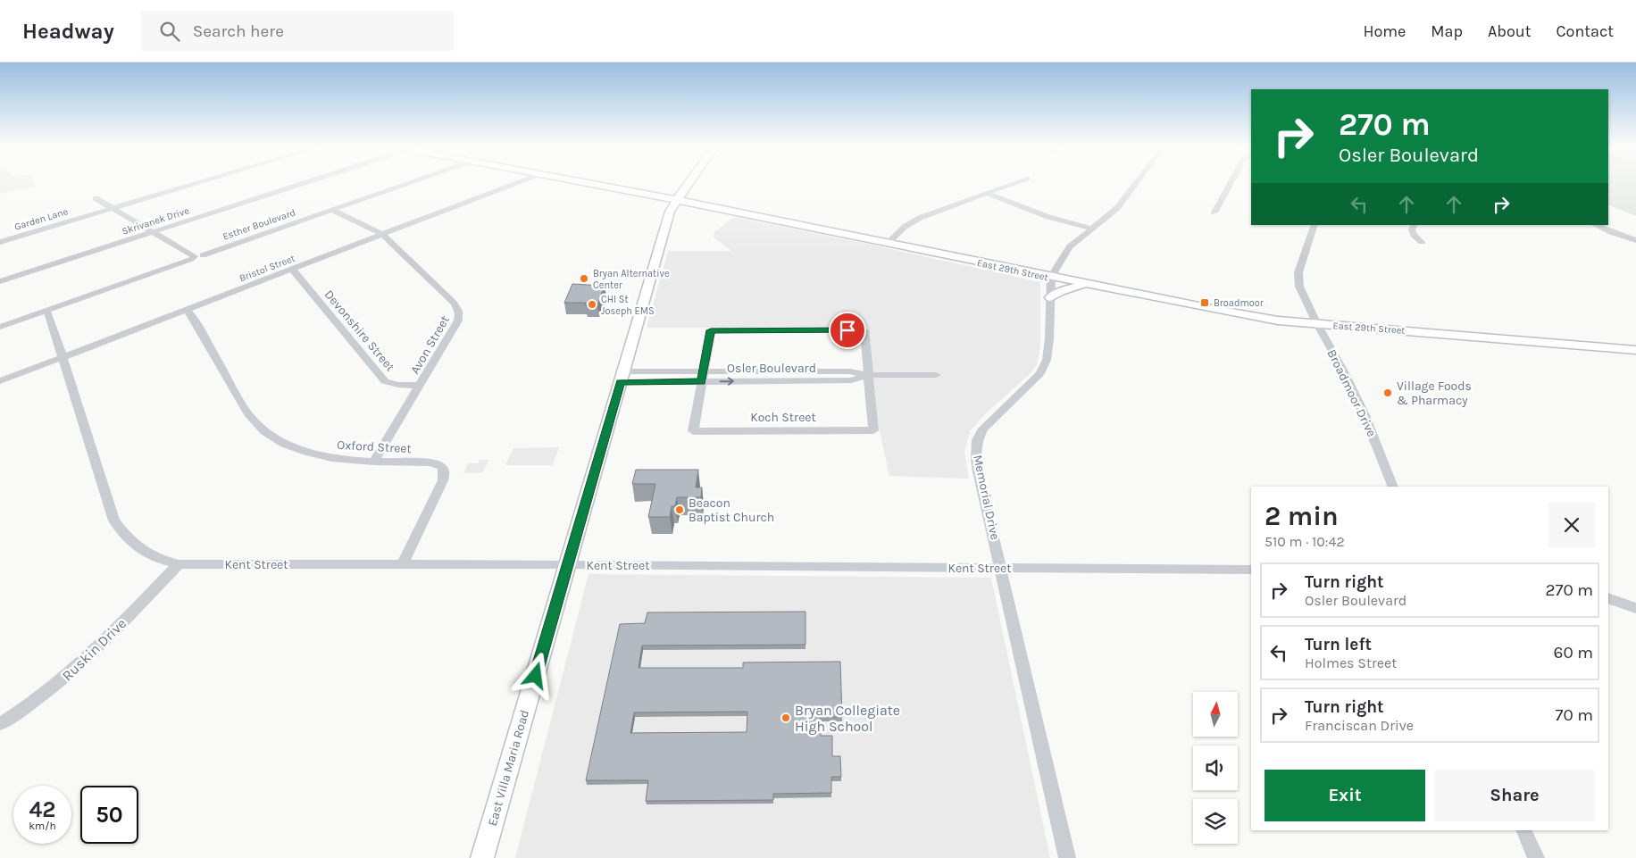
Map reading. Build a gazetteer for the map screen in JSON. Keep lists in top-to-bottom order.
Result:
{
  "streets": {
    "main road": ["East 29th Street", "East Villa Maria Road"],
    "street": [
      "Garden Lane",
      "Skrivanek Drive",
      "Esther Boulevard",
      "Bristol Street",
      "Devonshire Street",
      "Avon Street",
      "Osler Boulevard",
      "Broadmoor Drive",
      "Koch Street",
      "Oxford Street",
      "Memorial Drive",
      "Kent Street",
      "Ruskin Drive"
    ]
  },
  "crossings": [
    ["Esther Boulevard", "Avon Street"],
    ["Esther Boulevard", "Kent Street"],
    ["Bristol Street", "Devonshire Street"],
    ["Bristol Street", "Avon Street"],
    ["Bristol Street", "Oxford Street"],
    ["Bristol Street", "Kent Street"],
    ["East 29th Street", "Broadmoor Drive"],
    ["East 29th Street", "Memorial Drive"],
    ["East 29th Street", "East Villa Maria Road"],
    ["Devonshire Street", "Avon Street"],
    ["Avon Street", "Oxford Street"],
    ["Osler Boulevard", "Koch Street"],
    ["Osler Boulevard", "East Villa Maria Road"],
    ["Oxford Street", "Kent Street"],
    ["Memorial Drive", "Kent Street"],
    ["Kent Street", "Ruskin Drive"],
    ["Kent Street", "East Villa Maria Road"]
  ],
  "places": {
    "other": [
      "Bryan Alternative Center",
      "CHI St Joseph EMS",
      "Village Foods & Pharmacy",
      "Beacon Baptist Church",
      "Bryan Collegiate High School"
    ],
    "transit": ["Broadmoor"]
  },
  "north": "top",
  "page": {
    "header": "Headway",
    "search": "Search here",
    "nav": [
      "Home",
      "Map",
      "About",
      "Contact"
    ],
    "turn": ["270 m", "Osler Boulevard"],
    "heading": ["2 min", "510 m · 10:42"],
    "list": [
      {
        "name": "Turn right",
        "note": "Osler Boulevard",
        "value": "270 m"
      },
      {
        "name": "Turn left",
        "note": "Holmes Street",
        "value": "60 m"
      },
      {
        "name": "Turn right",
        "note": "Franciscan Drive",
        "value": "70 m"
      }
    ],
    "buttons": ["Exit", "Share"],
    "speed": "42 km/h",
    "limit": "50"
  }
}
